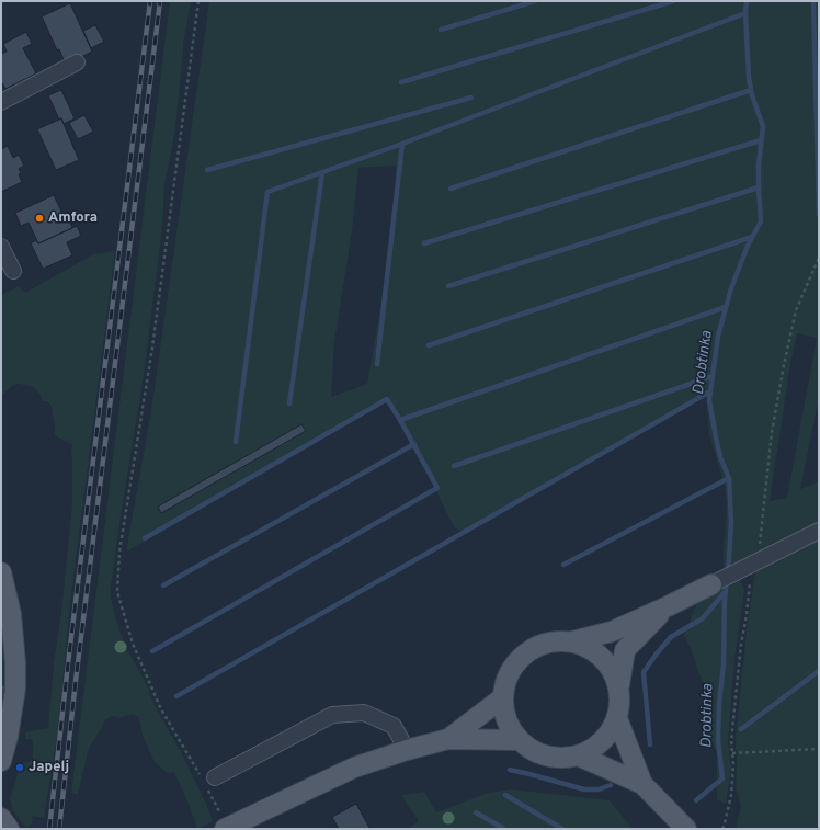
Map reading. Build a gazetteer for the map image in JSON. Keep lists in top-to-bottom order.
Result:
{
  "water": ["Drobtinka"],
  "places": ["Amfora", "Japelj"]
}
